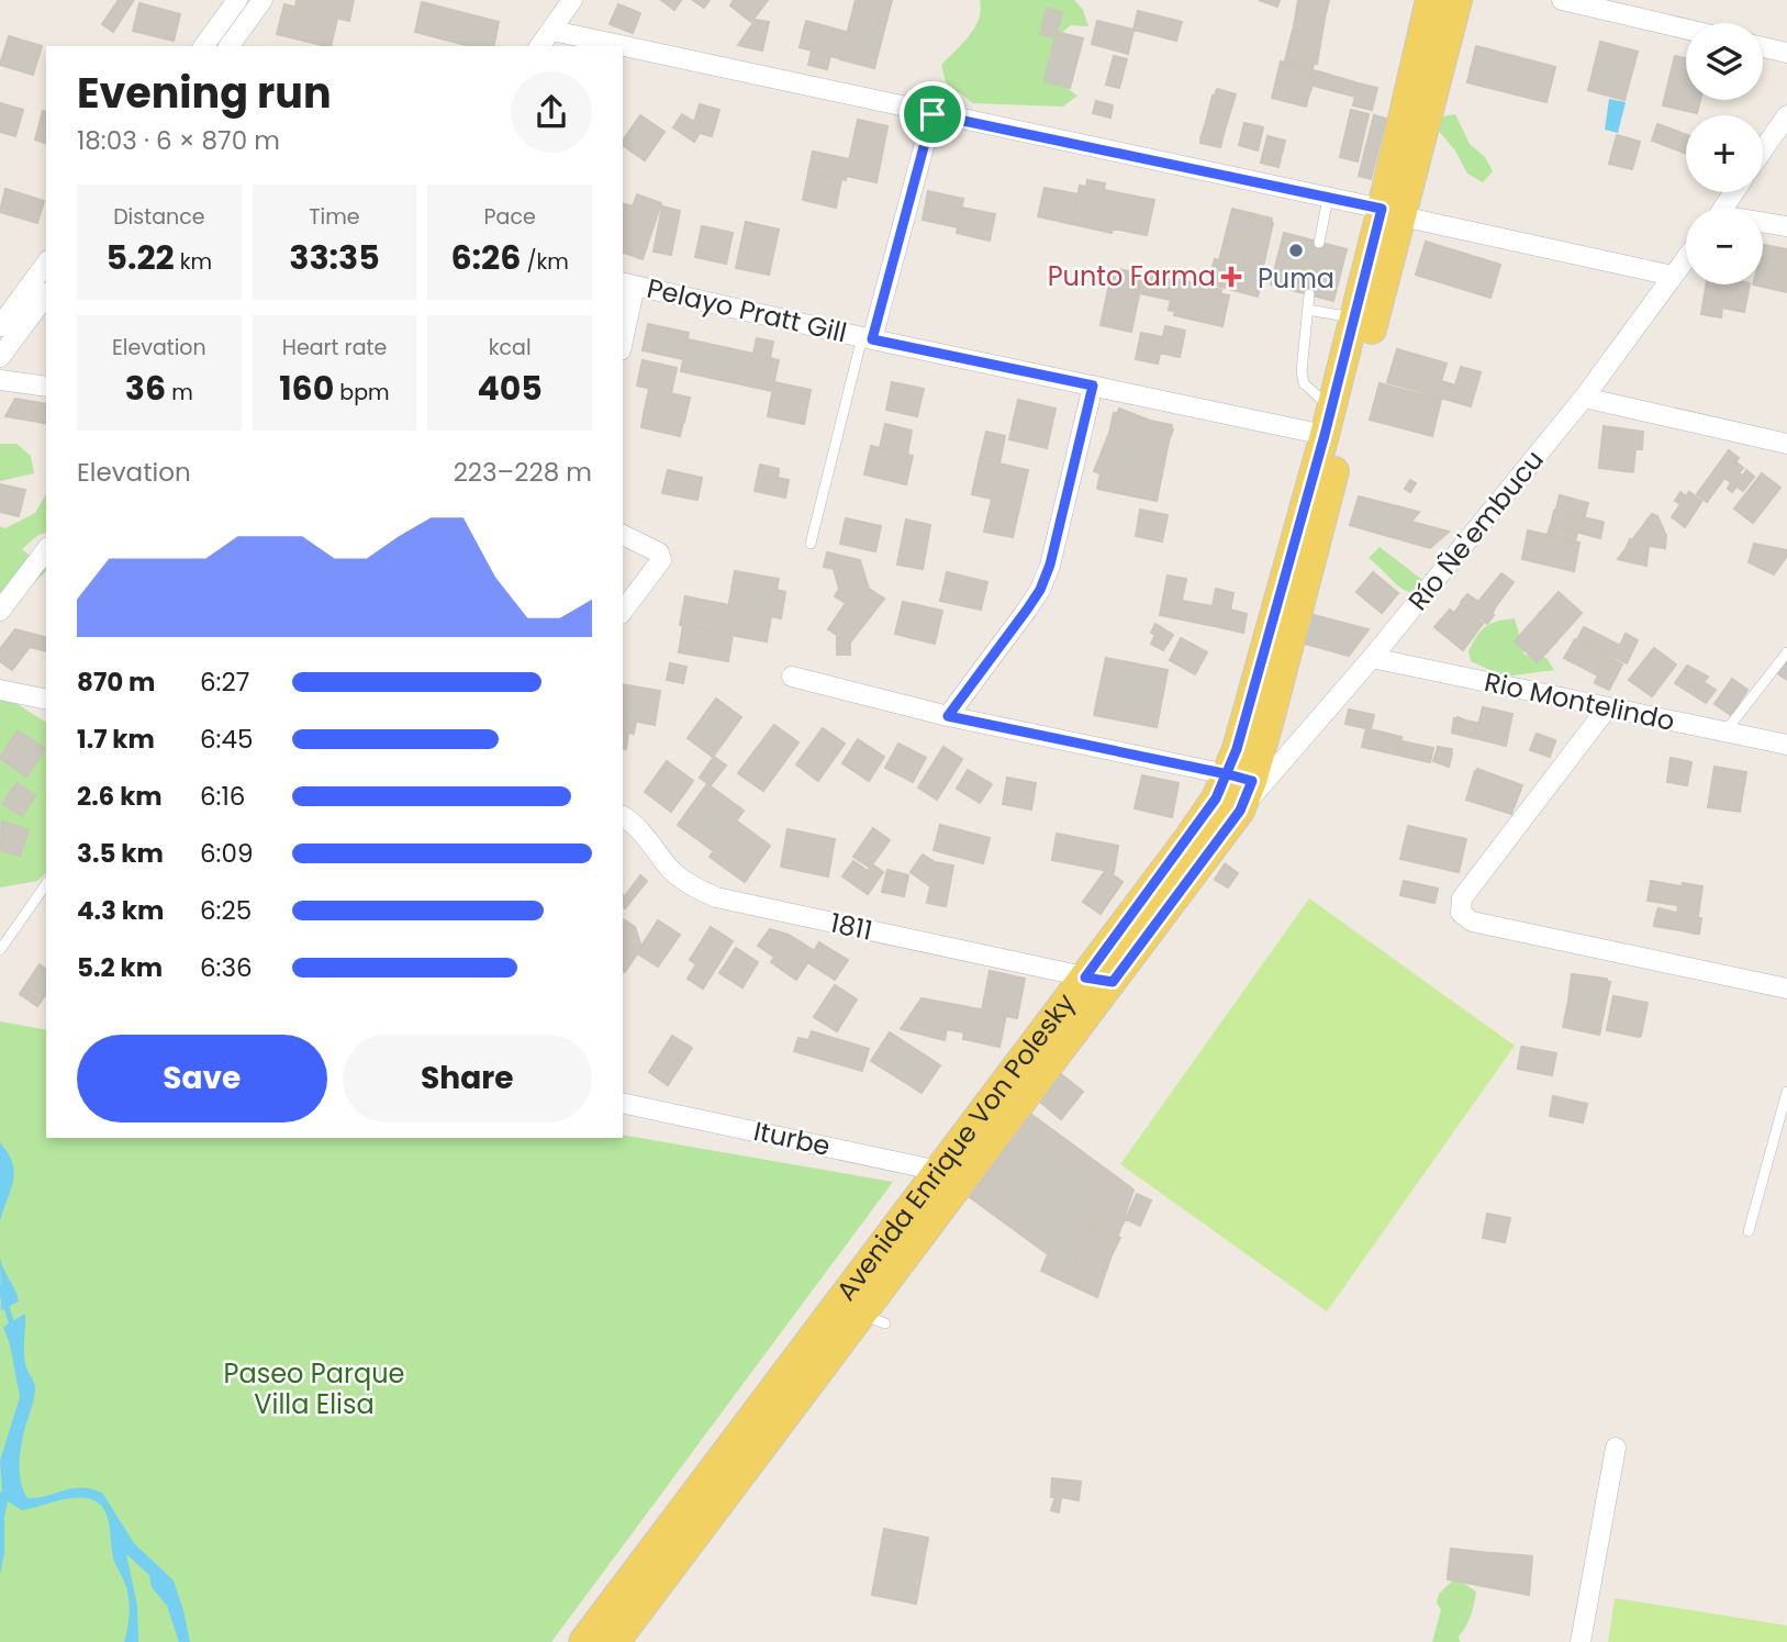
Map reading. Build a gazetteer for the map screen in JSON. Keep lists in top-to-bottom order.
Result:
{
  "streets": {
    "main road": ["Avenida Enrique Von Polesky"],
    "street": [
      "Pelayo Pratt Gill",
      "Río Ñe'embucu",
      "Rio Montelindo",
      "1811",
      "Iturbe"
    ]
  },
  "crossings": [
    ["Pelayo Pratt Gill", "Avenida Enrique Von Polesky"],
    ["Río Ñe'embucu", "Rio Montelindo"],
    ["Río Ñe'embucu", "Avenida Enrique Von Polesky"],
    ["1811", "Avenida Enrique Von Polesky"],
    ["Iturbe", "Avenida Enrique Von Polesky"]
  ],
  "parks": ["Paseo Parque Villa Elisa"],
  "places": {
    "other": ["Puma"],
    "health": ["Punto Farma"]
  },
  "page": {
    "map_buttons": ["+", "−"],
    "heading": ["Evening run", "18:03 · 6 × 870 m"],
    "stats": [
      ["Distance", "5.22 km"],
      ["Time", "33:35"],
      ["Pace", "6:26 /km"],
      ["Elevation", "36 m"],
      ["Heart rate", "160 bpm"],
      ["kcal", "405"]
    ],
    "chart": ["Elevation", "223–228 m"],
    "list": [
      {
        "name": "870 m",
        "note": "6:27"
      },
      {
        "name": "1.7 km",
        "note": "6:45"
      },
      {
        "name": "2.6 km",
        "note": "6:16"
      },
      {
        "name": "3.5 km",
        "note": "6:09"
      },
      {
        "name": "4.3 km",
        "note": "6:25"
      },
      {
        "name": "5.2 km",
        "note": "6:36"
      }
    ],
    "buttons": ["Save", "Share"]
  }
}
